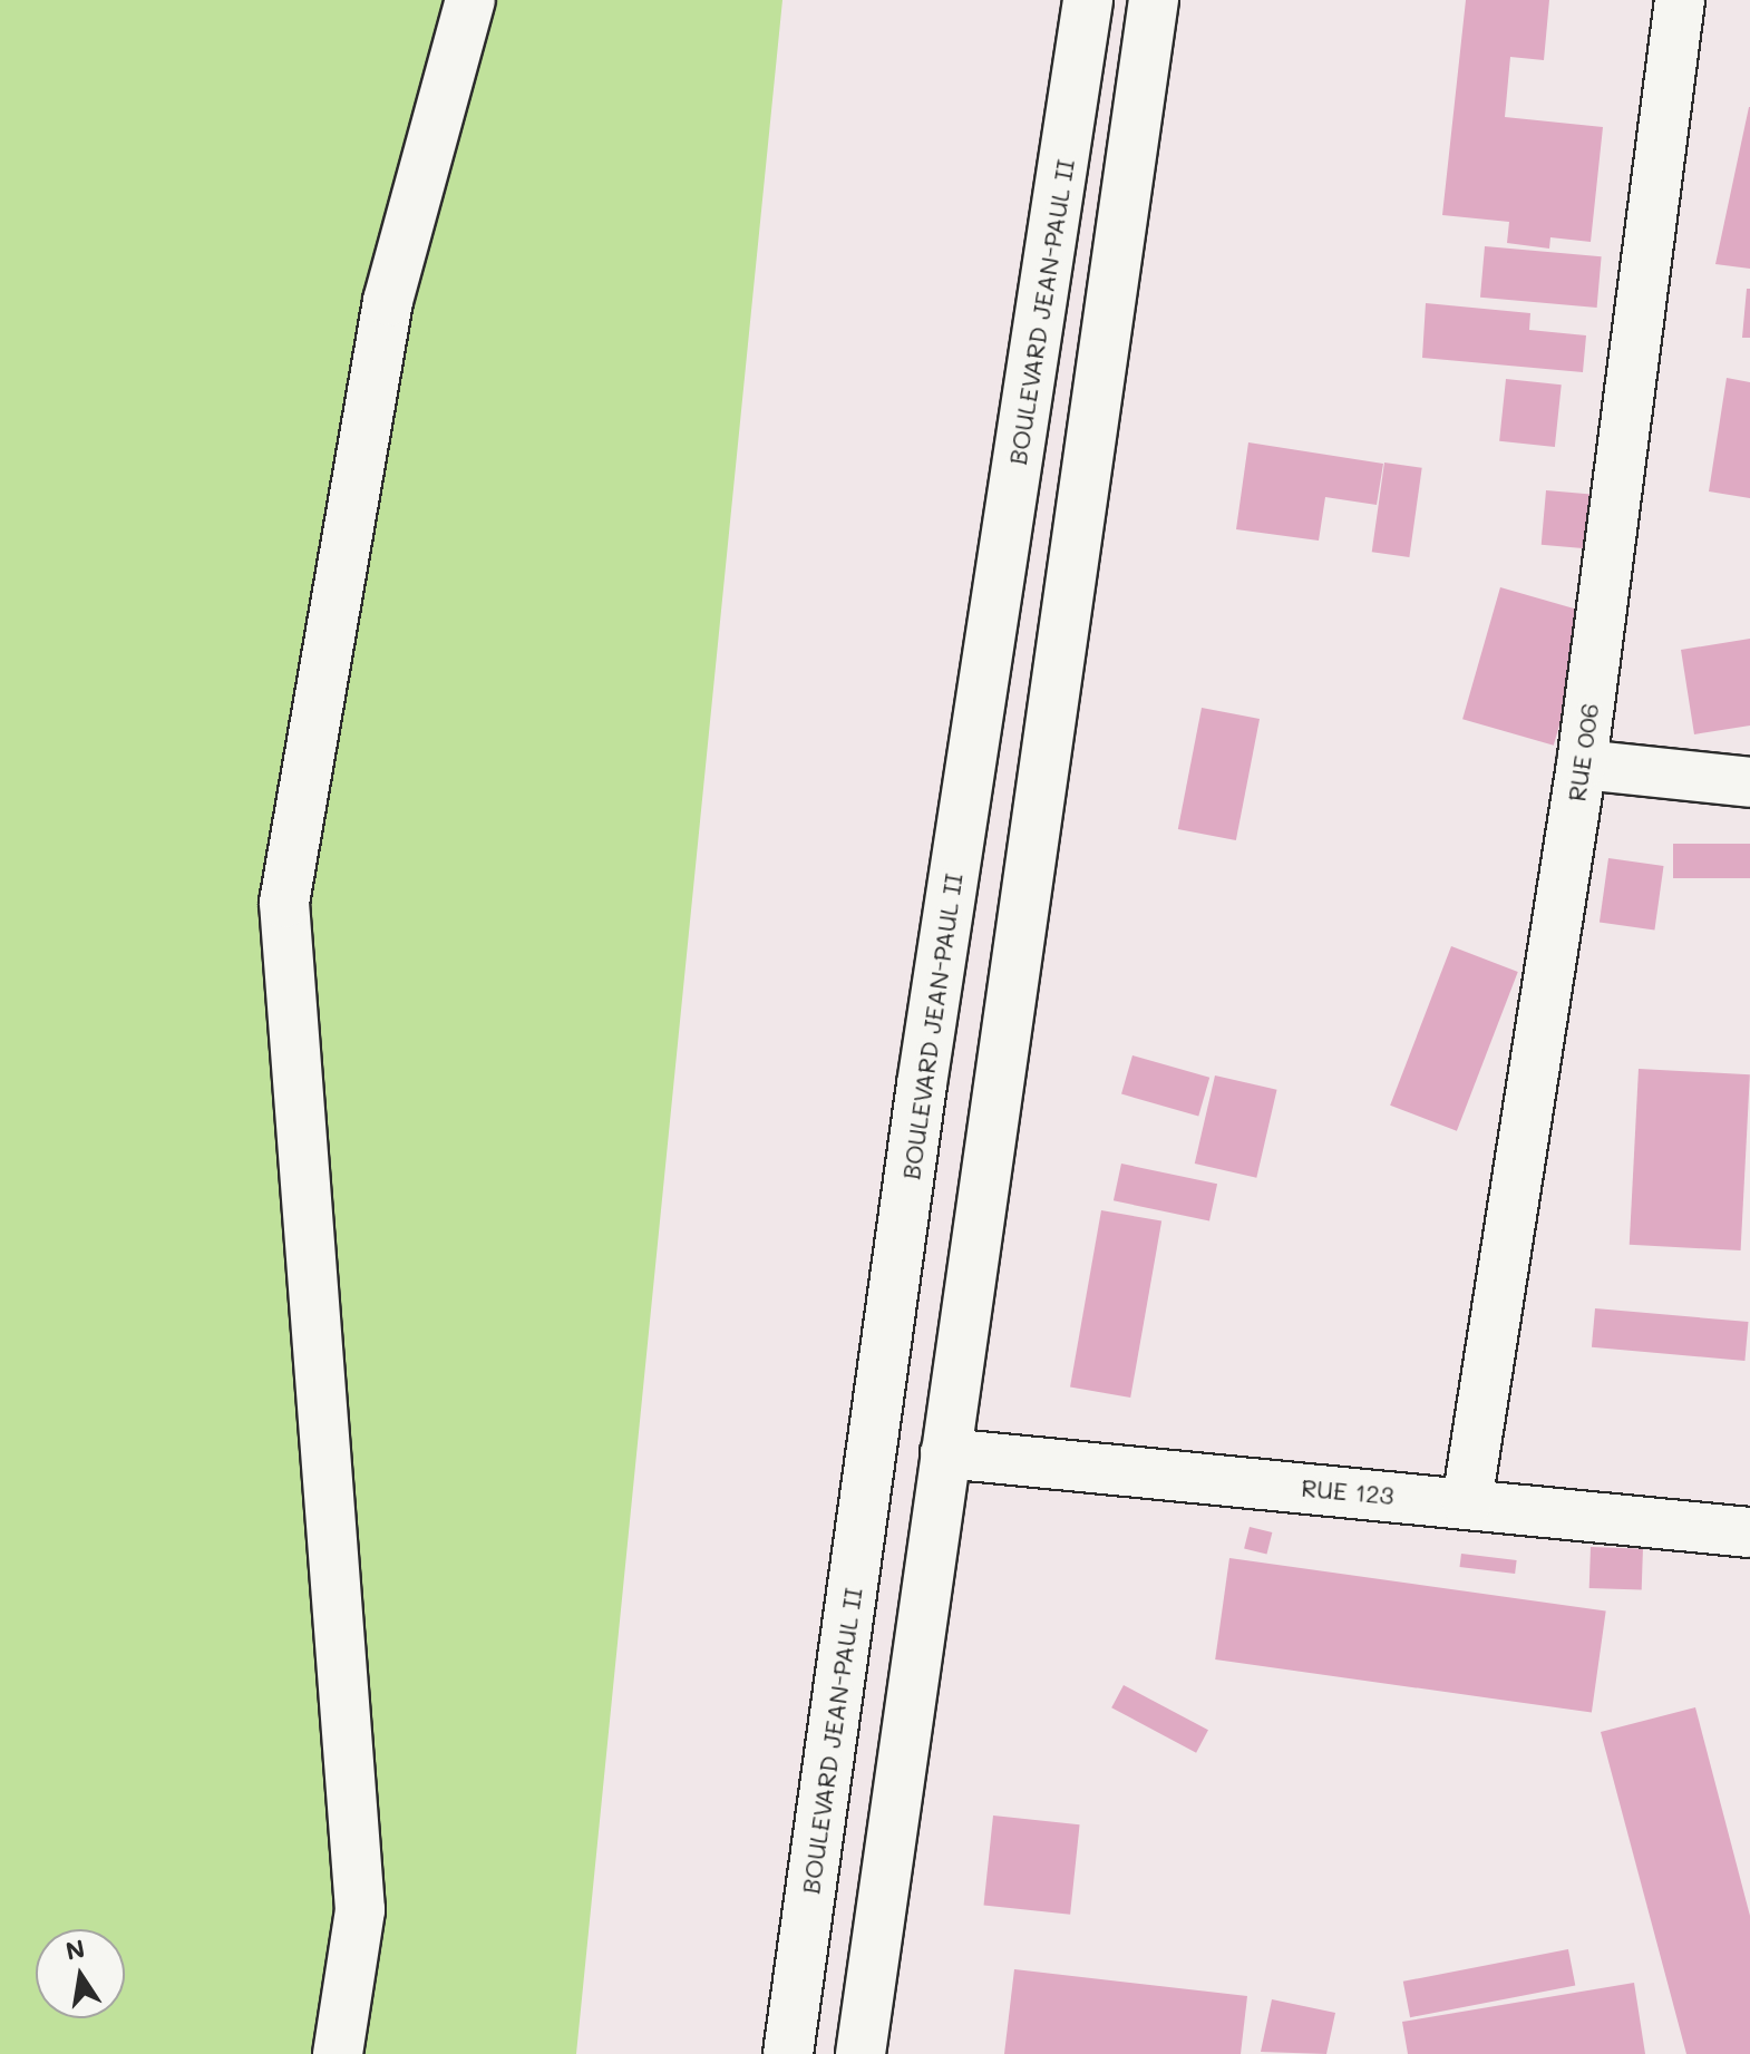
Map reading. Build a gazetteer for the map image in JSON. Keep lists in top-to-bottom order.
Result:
{
  "streets": {
    "main road": ["BOULEVARD JEAN-PAUL II", "RUE 006", "RUE 123"]
  },
  "crossings": [
    ["RUE 006", "RUE 123"]
  ],
  "north": "top"
}
